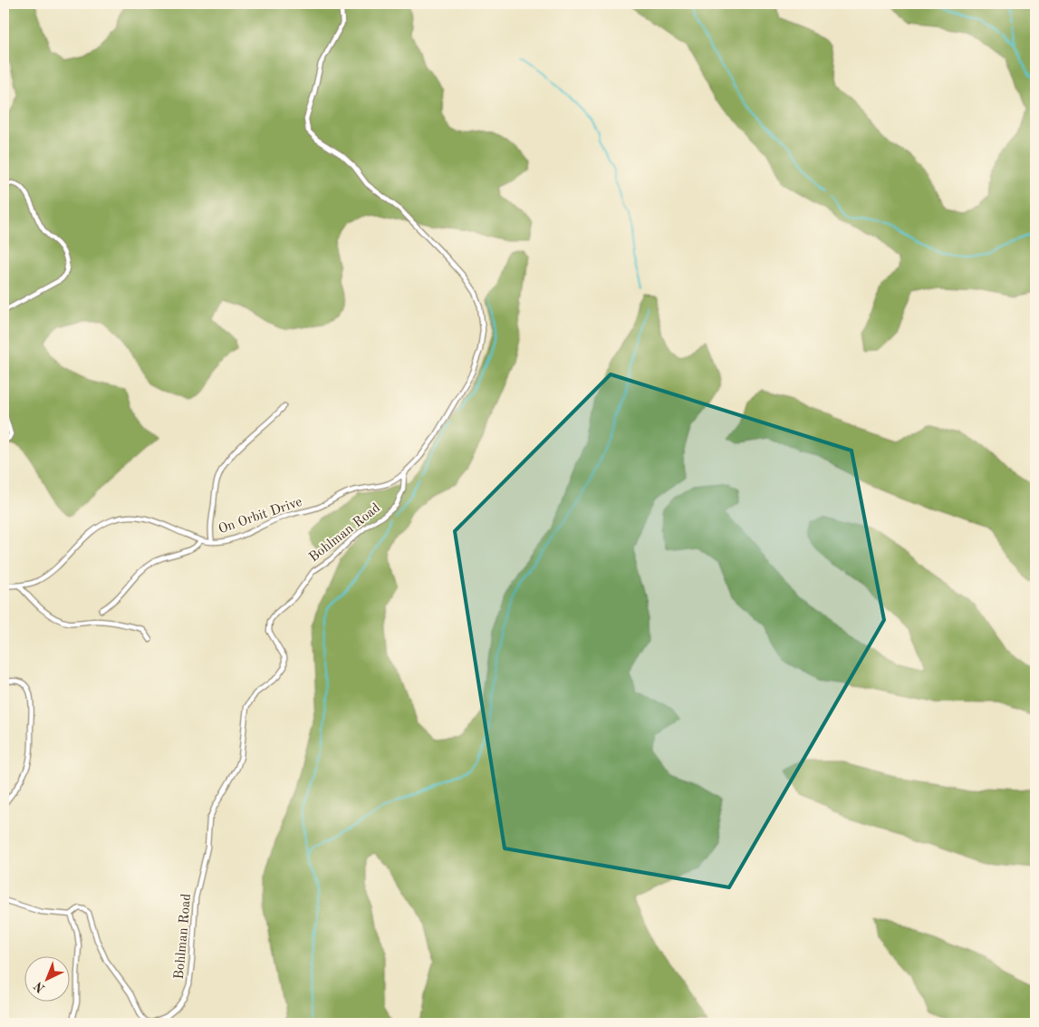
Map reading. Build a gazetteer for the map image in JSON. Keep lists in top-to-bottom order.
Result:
{
  "streets": {
    "street": ["On Orbit Drive", "Bohlman Road"]
  },
  "crossings": [
    ["On Orbit Drive", "Bohlman Road"]
  ],
  "north": "bottom left"
}
